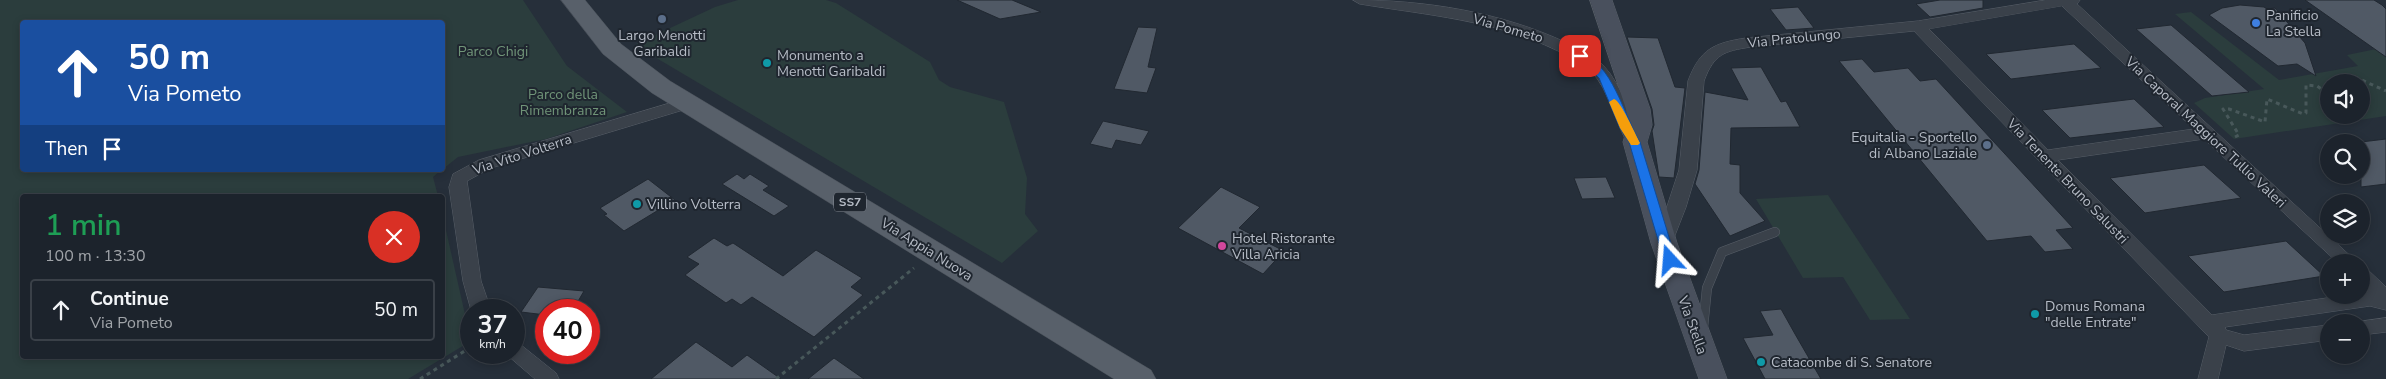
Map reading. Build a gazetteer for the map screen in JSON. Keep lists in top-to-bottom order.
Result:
{
  "streets": {
    "main road": ["SS7", "Via Appia Nuova"],
    "street": [
      "Via Pometo",
      "Via Pratolungo",
      "Via Caporal Maggiore Tullio Valeri",
      "Via Vito Volterra",
      "Via Tenente Bruno Salustri",
      "Via Stella"
    ]
  },
  "crossings": [
    ["Via Pometo", "Via Stella"],
    ["Via Pratolungo", "Via Caporal Maggiore Tullio Valeri"],
    ["Via Pratolungo", "Via Tenente Bruno Salustri"],
    ["Via Pratolungo", "Via Stella"],
    ["Via Vito Volterra", "Via Appia Nuova"]
  ],
  "parks": ["Parco Chigi", "Parco della Rimembranza"],
  "places": [
    "Largo Menotti Garibaldi",
    "Panificio La Stella",
    "Monumento a Menotti Garibaldi",
    "Equitalia - Sportello di Albano Laziale",
    "Villino Volterra",
    "Hotel Ristorante Villa Aricia",
    "Domus Romana \"delle Entrate\"",
    "Catacombe di S. Senatore"
  ],
  "page": {
    "turn": ["50 m", "Via Pometo"],
    "map_buttons": ["+", "−"],
    "then": "Then",
    "heading": ["1 min", "100 m · 13:30"],
    "list": [
      {
        "name": "Continue",
        "note": "Via Pometo",
        "value": "50 m"
      }
    ],
    "speed": "37 km/h",
    "limit": "40"
  }
}
